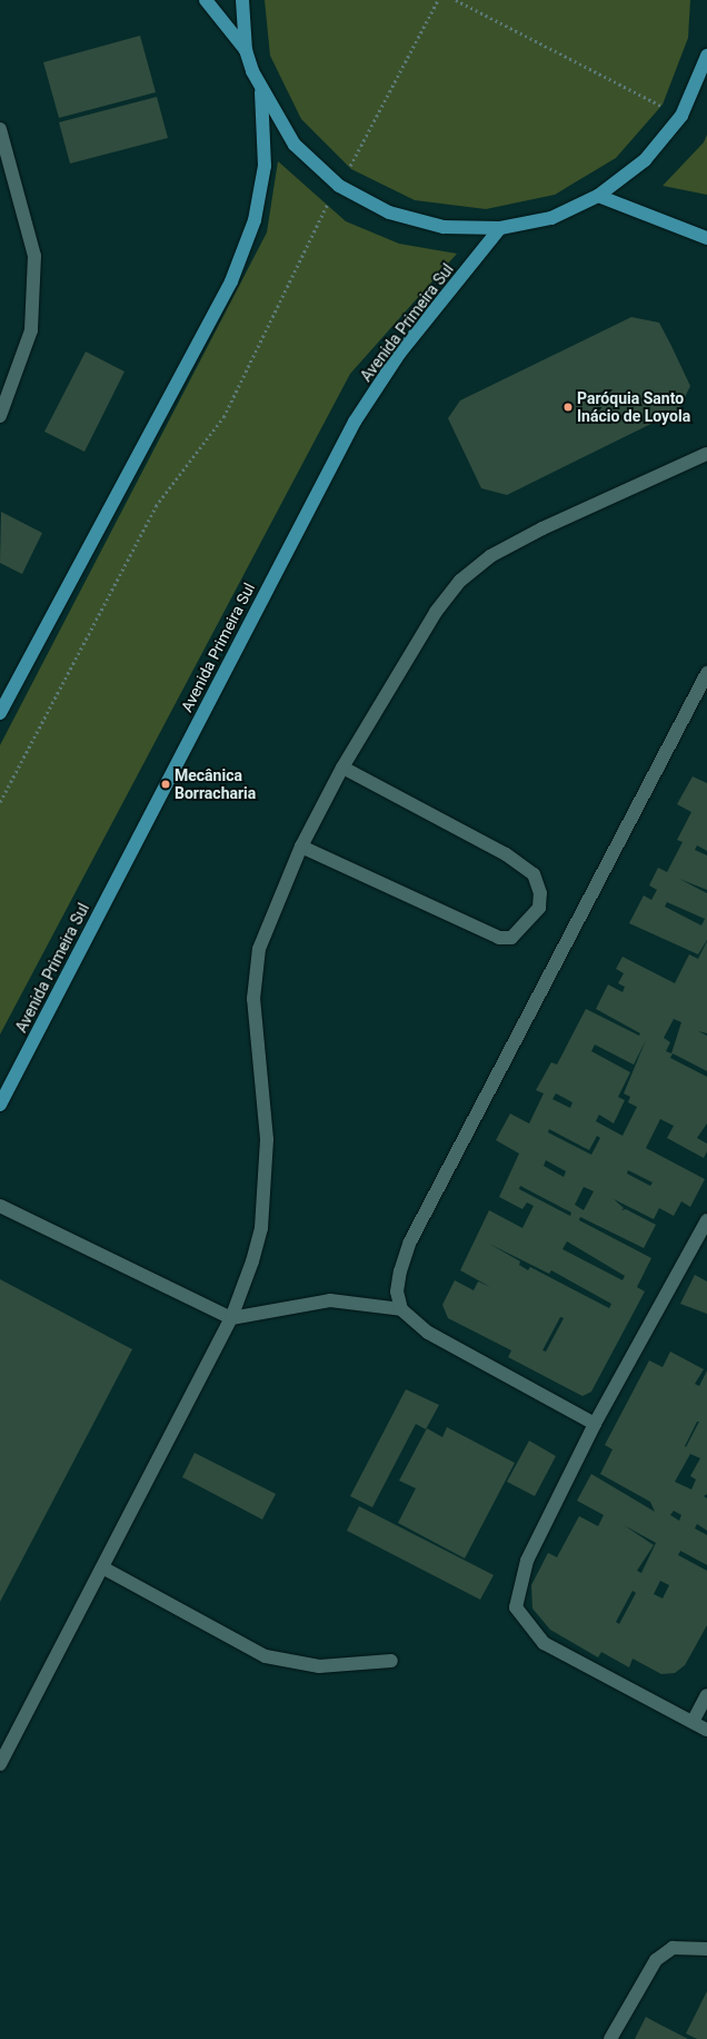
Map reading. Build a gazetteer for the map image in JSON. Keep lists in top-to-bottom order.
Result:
{
  "streets": {
    "main road": ["Avenida Primeira Sul"]
  },
  "places": ["Paróquia Santo Inácio de Loyola", "Mecânica Borracharia"]
}
